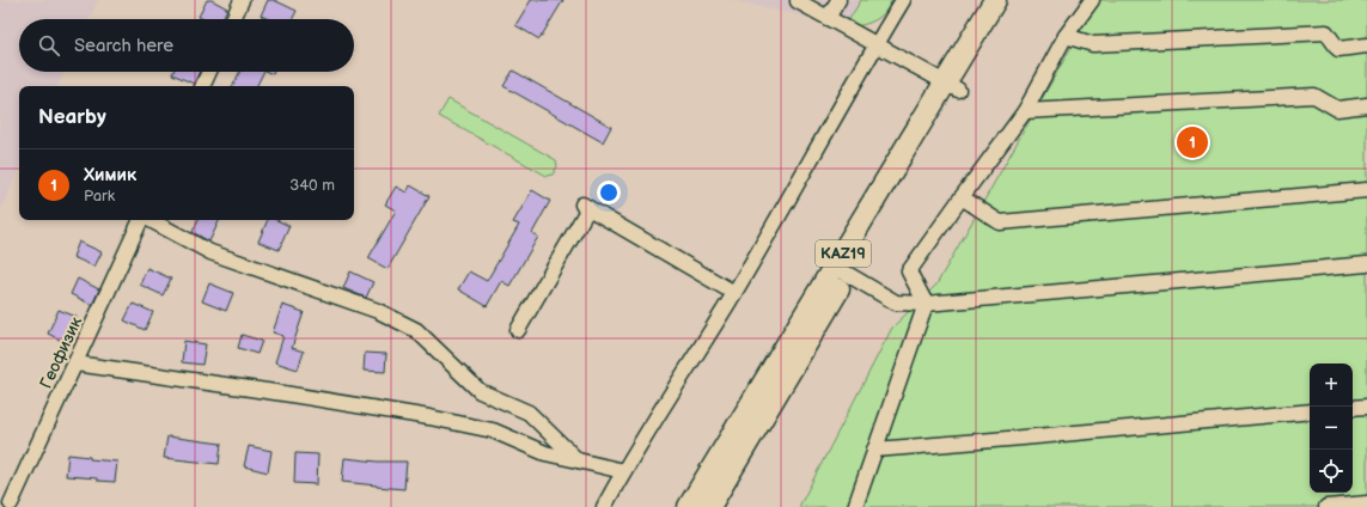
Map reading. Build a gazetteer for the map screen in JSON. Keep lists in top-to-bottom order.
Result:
{
  "streets": {
    "highway": ["KAZ19"],
    "street": ["Геофизик"]
  },
  "page": {
    "search": "Search here",
    "heading": "Nearby",
    "pins": "1",
    "list": [
      {
        "mark": "1",
        "name": "Химик",
        "note": "Park",
        "value": "340 m"
      }
    ],
    "map_buttons": ["+", "−"]
  }
}
